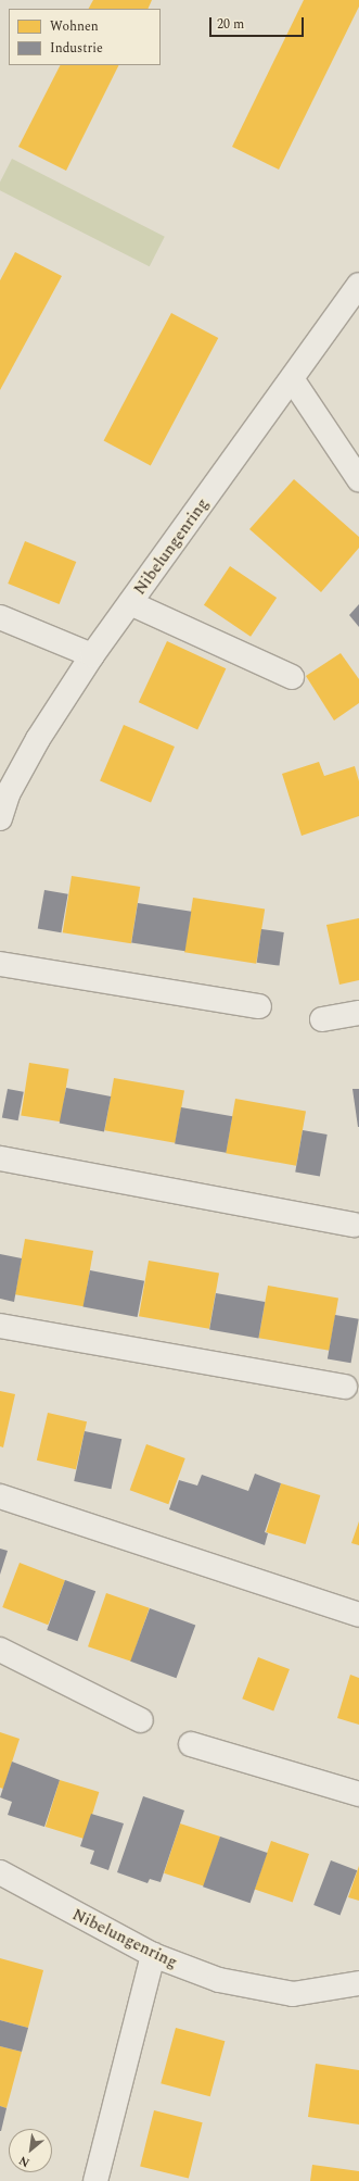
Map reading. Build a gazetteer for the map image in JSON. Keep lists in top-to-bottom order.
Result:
{
  "streets": {
    "street": ["Nibelungenring"]
  },
  "legend": ["Wohnen", "Industrie"],
  "scale_bar": "20 m",
  "north": "bottom left"
}
